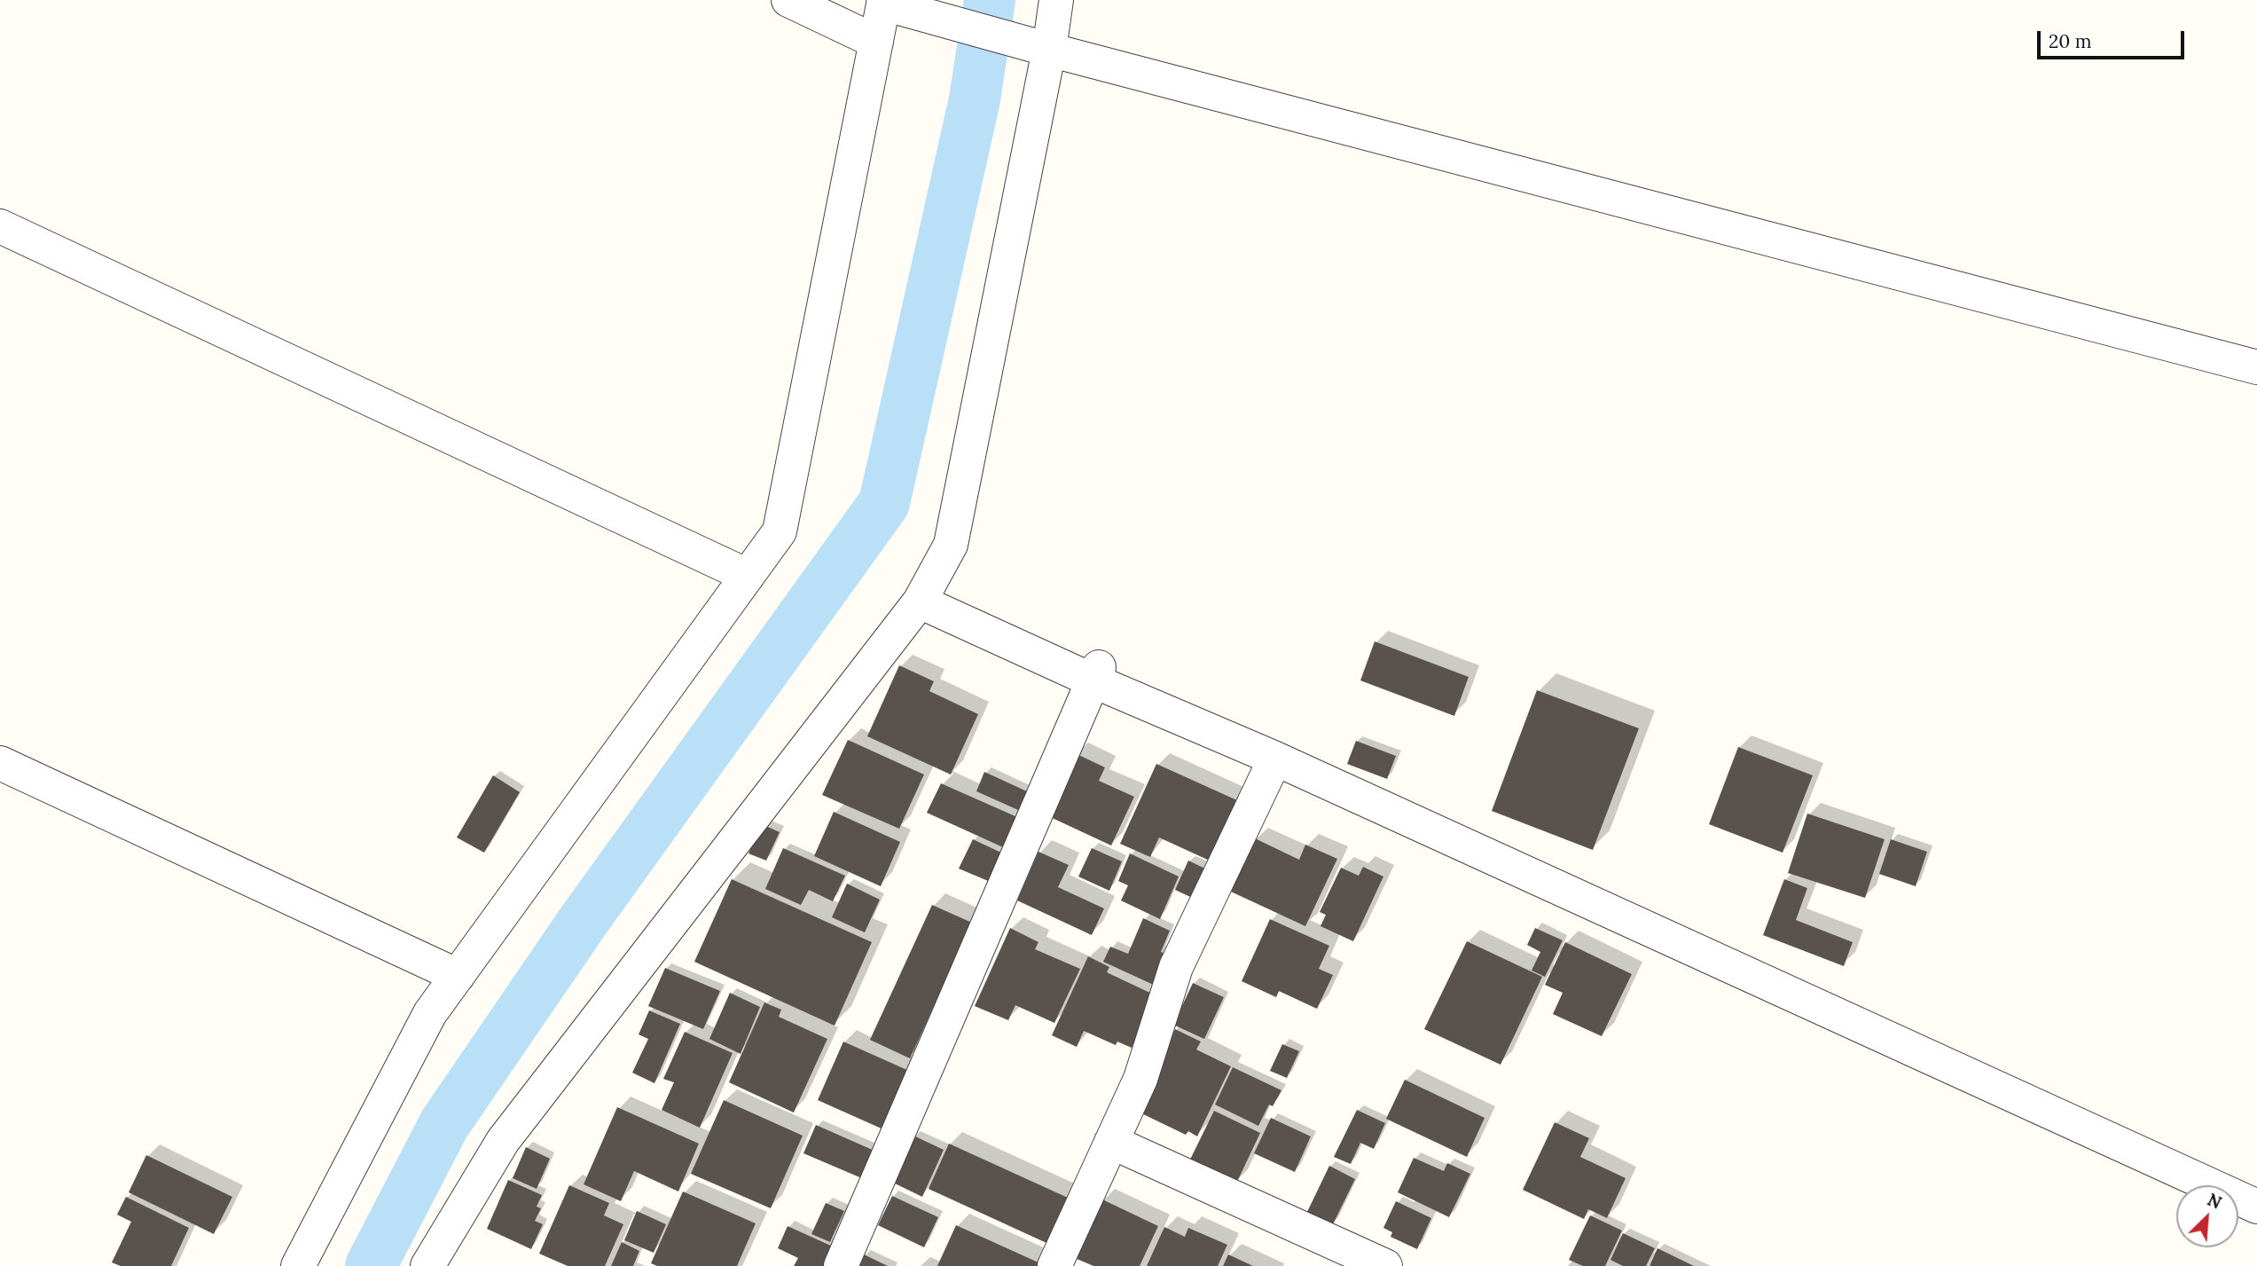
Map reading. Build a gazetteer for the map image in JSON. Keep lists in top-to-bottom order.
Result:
{
  "scale_bar": "20 m",
  "north": "top right"
}
